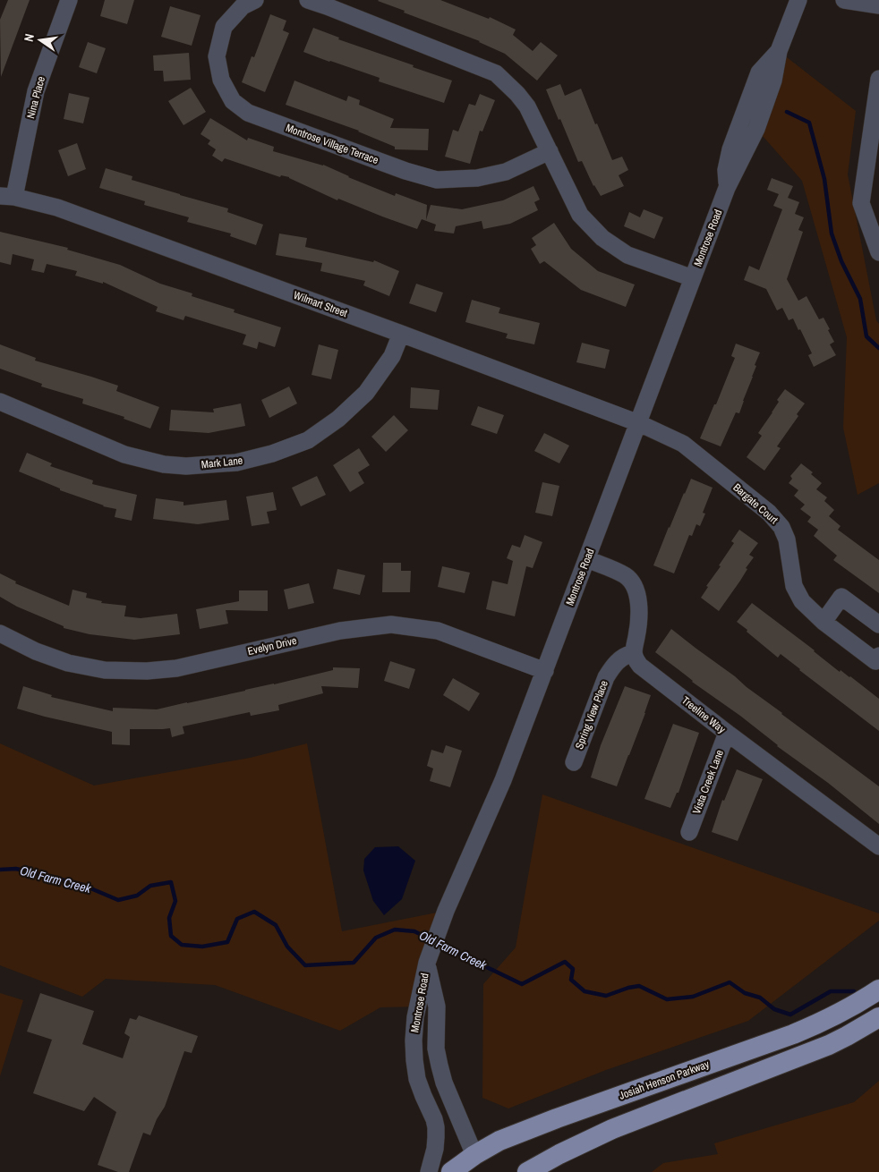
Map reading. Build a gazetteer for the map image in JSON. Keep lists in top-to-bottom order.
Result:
{
  "streets": {
    "main road": ["Josiah Henson Parkway"],
    "street": [
      "Nina Place",
      "Montrose Village Terrace",
      "Montrose Road",
      "Wilmart Street",
      "Mark Lane",
      "Bargate Court",
      "Evelyn Drive",
      "Spring View Place",
      "Treeline Way",
      "Vista Creek Lane"
    ]
  },
  "crossings": [
    ["Nina Place", "Wilmart Street"],
    ["Montrose Road", "Wilmart Street"],
    ["Montrose Road", "Bargate Court"],
    ["Montrose Road", "Evelyn Drive"],
    ["Montrose Road", "Josiah Henson Parkway"],
    ["Wilmart Street", "Mark Lane"],
    ["Wilmart Street", "Bargate Court"],
    ["Spring View Place", "Treeline Way"],
    ["Treeline Way", "Vista Creek Lane"]
  ],
  "water": ["Old Farm Creek"],
  "north": "left"
}
